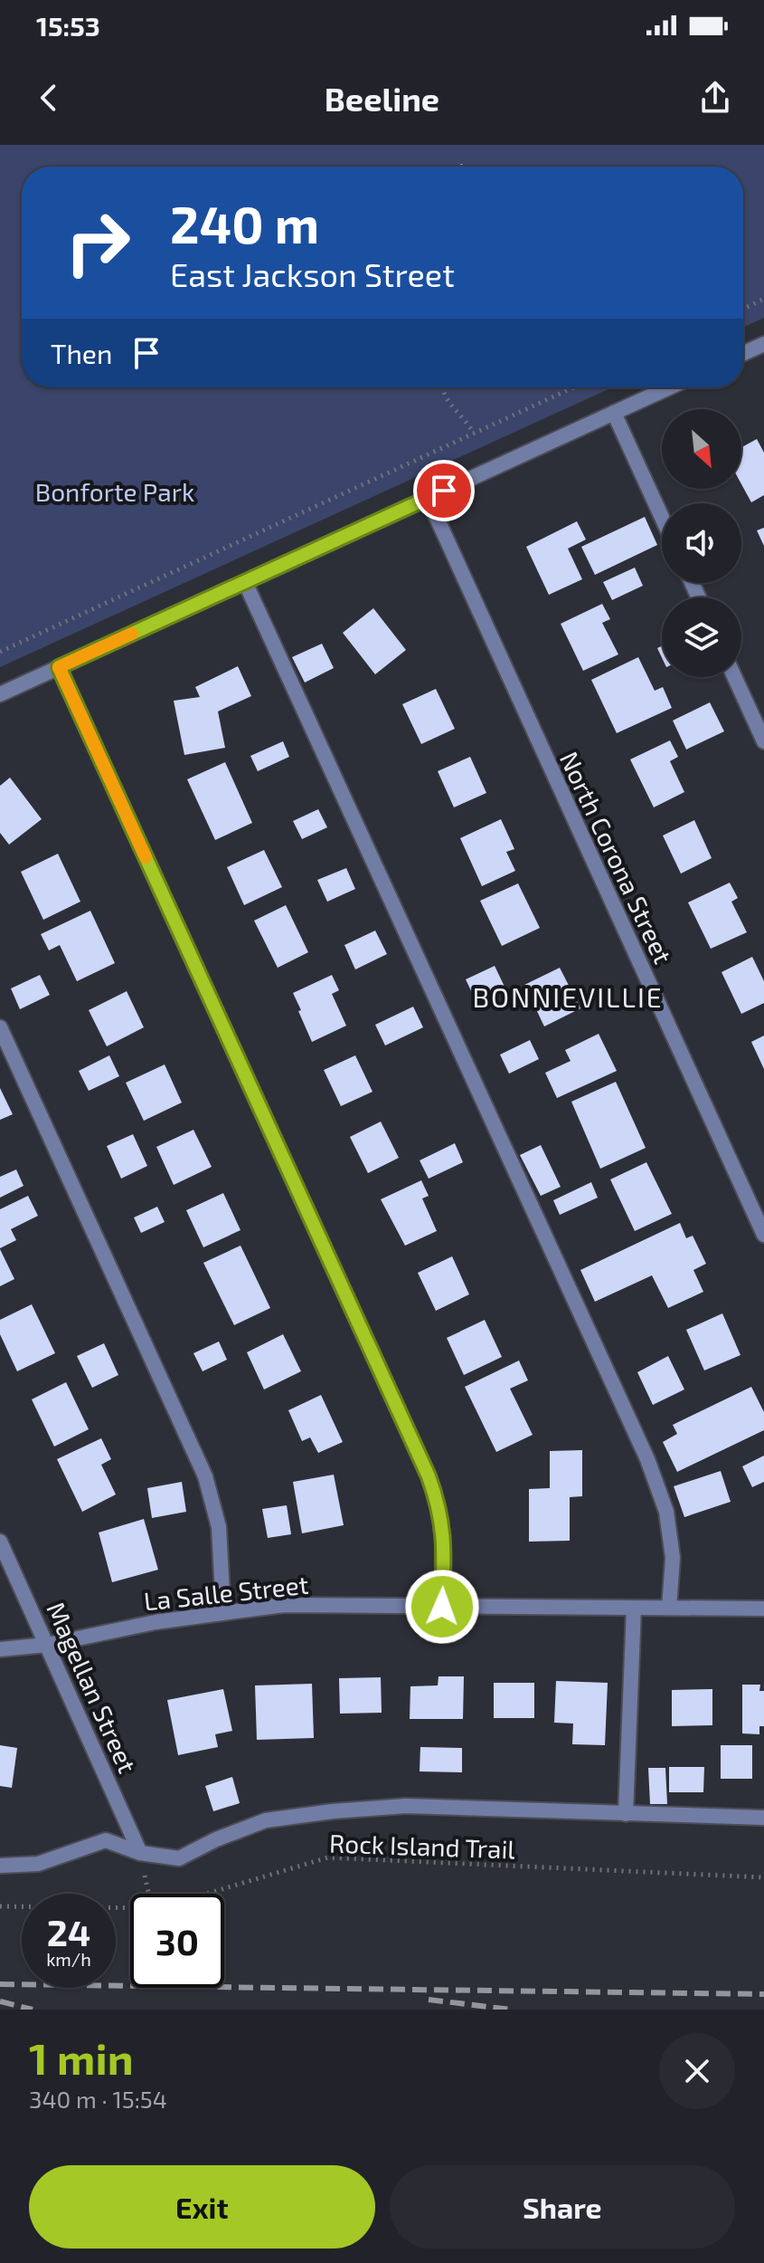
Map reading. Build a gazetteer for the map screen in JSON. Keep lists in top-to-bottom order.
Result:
{
  "streets": {
    "street": ["North Corona Street", "La Salle Street", "Magellan Street"],
    "path": ["Rock Island Trail"]
  },
  "crossings": [
    ["La Salle Street", "Magellan Street"]
  ],
  "districts": ["BONNIEVILLIE"],
  "parks": ["Bonforte Park"],
  "north": "bottom right",
  "page": {
    "status": "15:53",
    "header": "Beeline",
    "turn": ["240 m", "East Jackson Street"],
    "then": "Then",
    "speed": "24 km/h",
    "limit": "30",
    "heading": ["1 min", "340 m · 15:54"],
    "buttons": ["Exit", "Share"]
  }
}
